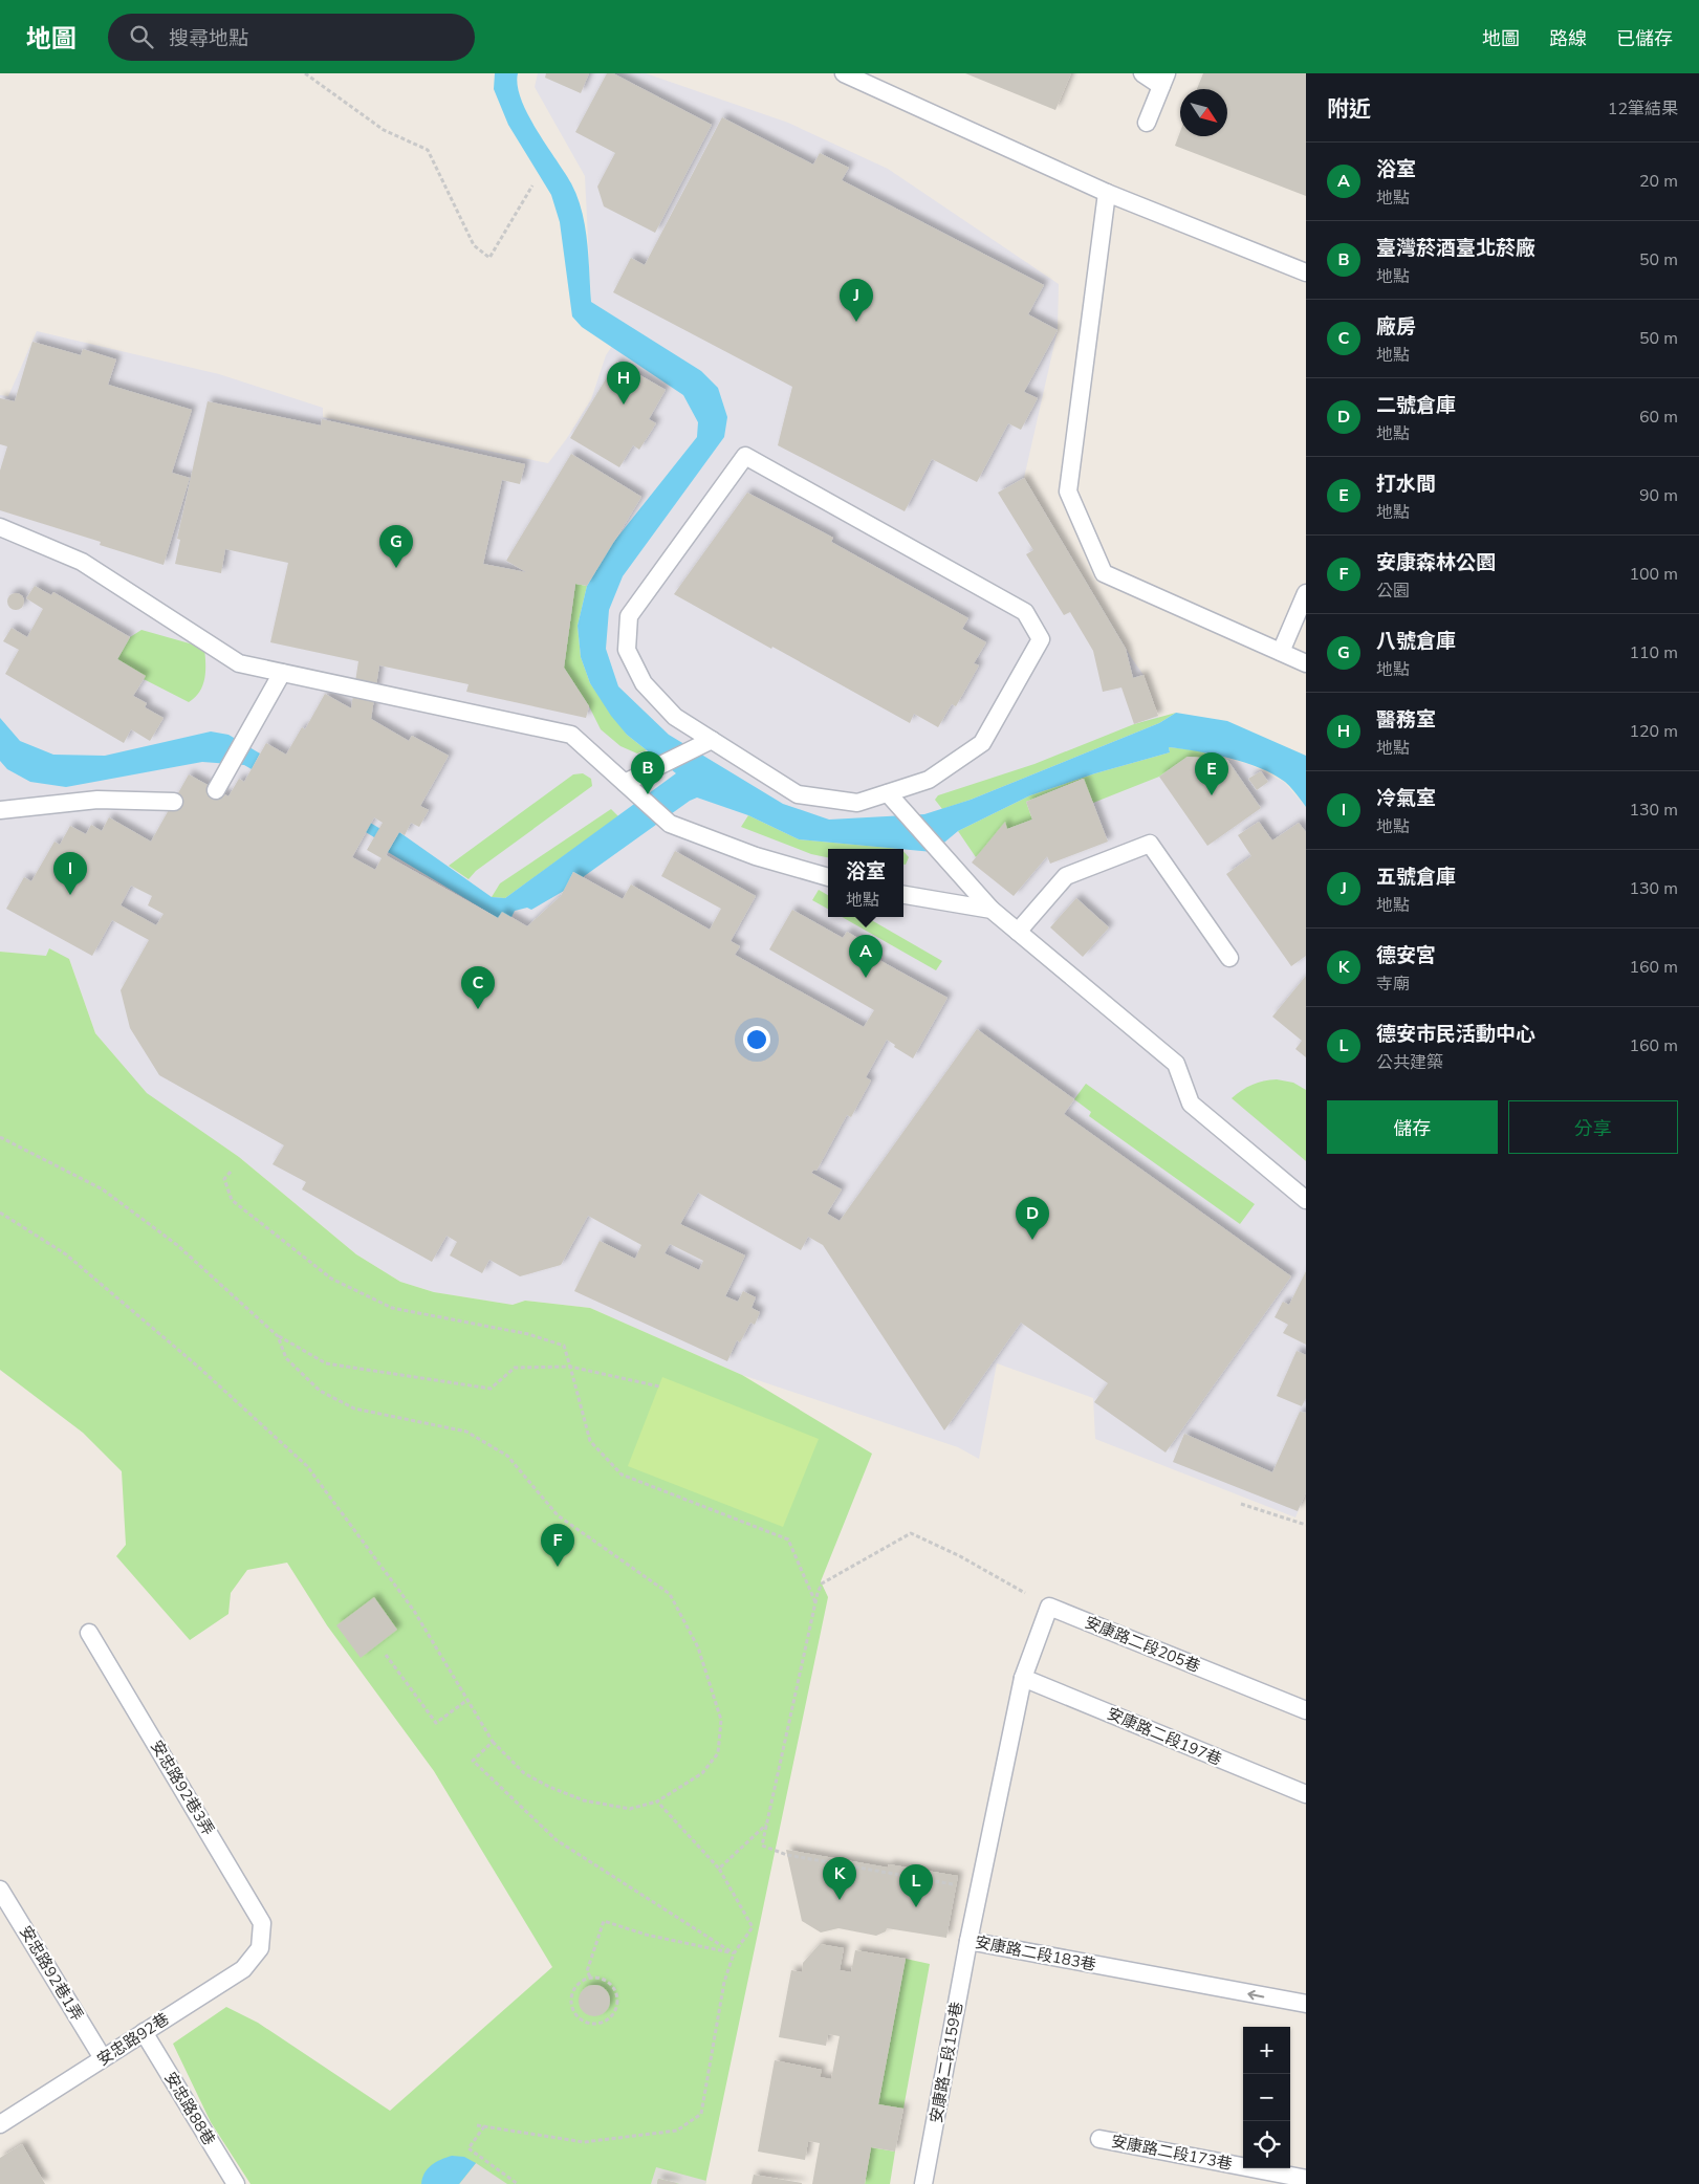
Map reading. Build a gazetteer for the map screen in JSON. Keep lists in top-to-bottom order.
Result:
{
  "streets": {
    "lane": [
      "安康路二段205巷",
      "安康路二段197巷",
      "安忠路92巷3弄",
      "安康路二段183巷",
      "安忠路92巷1弄",
      "安忠路92巷",
      "安康路二段159巷",
      "安忠路88巷",
      "安康路二段173巷"
    ]
  },
  "crossings": [
    ["安康路二段197巷", "安康路二段183巷"],
    ["安忠路92巷3弄", "安忠路92巷"],
    ["安康路二段183巷", "安康路二段159巷"],
    ["安忠路92巷1弄", "安忠路92巷"],
    ["安忠路92巷", "安忠路88巷"]
  ],
  "one_way": ["安康路二段183巷"],
  "north": "bottom right",
  "page": {
    "header": "地圖",
    "search": "搜尋地點",
    "nav": ["地圖", "路線", "已儲存"],
    "heading": ["附近", "12筆結果"],
    "list": [
      {
        "mark": "A",
        "name": "浴室",
        "note": "地點",
        "value": "20 m"
      },
      {
        "mark": "B",
        "name": "臺灣菸酒臺北菸廠",
        "note": "地點",
        "value": "50 m"
      },
      {
        "mark": "C",
        "name": "廠房",
        "note": "地點",
        "value": "50 m"
      },
      {
        "mark": "D",
        "name": "二號倉庫",
        "note": "地點",
        "value": "60 m"
      },
      {
        "mark": "E",
        "name": "打水間",
        "note": "地點",
        "value": "90 m"
      },
      {
        "mark": "F",
        "name": "安康森林公園",
        "note": "公園",
        "value": "100 m"
      },
      {
        "mark": "G",
        "name": "八號倉庫",
        "note": "地點",
        "value": "110 m"
      },
      {
        "mark": "H",
        "name": "醫務室",
        "note": "地點",
        "value": "120 m"
      },
      {
        "mark": "I",
        "name": "冷氣室",
        "note": "地點",
        "value": "130 m"
      },
      {
        "mark": "J",
        "name": "五號倉庫",
        "note": "地點",
        "value": "130 m"
      },
      {
        "mark": "K",
        "name": "德安宮",
        "note": "寺廟",
        "value": "160 m"
      },
      {
        "mark": "L",
        "name": "德安市民活動中心",
        "note": "公共建築",
        "value": "160 m"
      }
    ],
    "pins": [
      "J",
      "H",
      "G",
      "B",
      "E",
      "I",
      "A",
      "C",
      "D",
      "F",
      "K",
      "L"
    ],
    "popup": ["浴室", "地點"],
    "buttons": ["儲存", "分享"],
    "map_buttons": ["+", "−"]
  }
}
